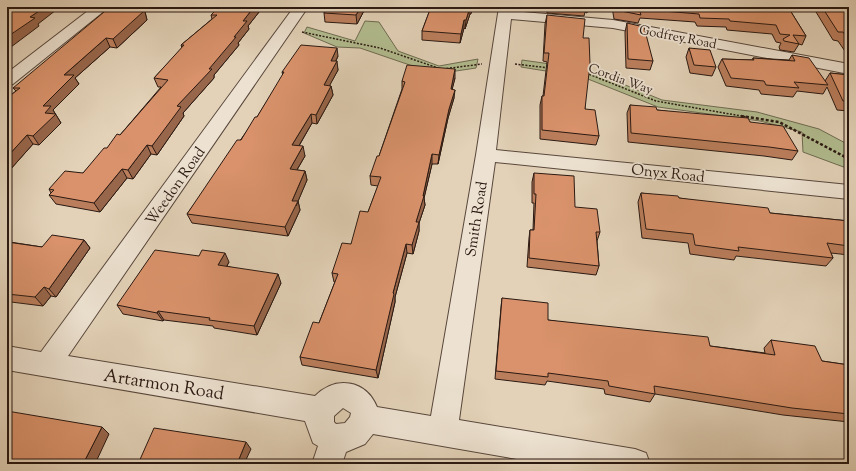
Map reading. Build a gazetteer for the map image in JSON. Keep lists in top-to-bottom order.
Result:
{
  "streets": {
    "street": [
      "Godfrey Road",
      "Onyx Road",
      "Weedon Road",
      "Smith Road",
      "Artarmon Road"
    ],
    "path": ["Cordia Way"]
  },
  "crossings": [
    ["Godfrey Road", "Smith Road"],
    ["Onyx Road", "Smith Road"],
    ["Weedon Road", "Artarmon Road"]
  ]
}
